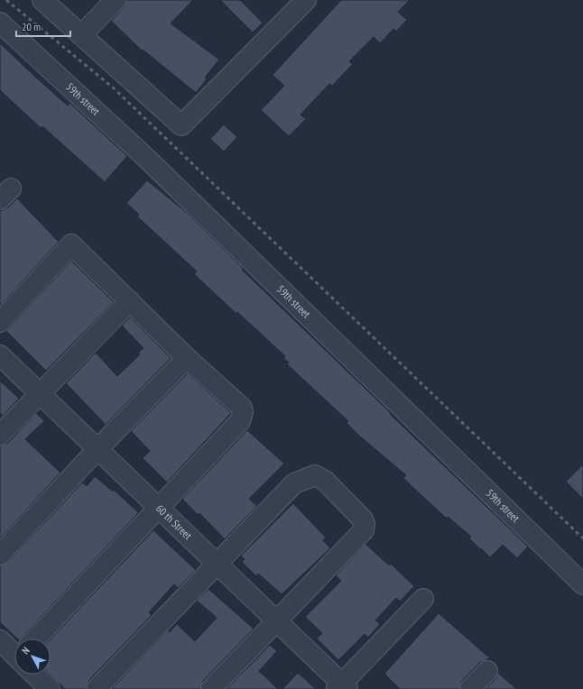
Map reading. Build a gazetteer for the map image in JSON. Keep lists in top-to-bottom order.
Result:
{
  "streets": {
    "street": ["59th street", "60 th Street"]
  },
  "scale_bar": "20 m",
  "north": "top left"
}
